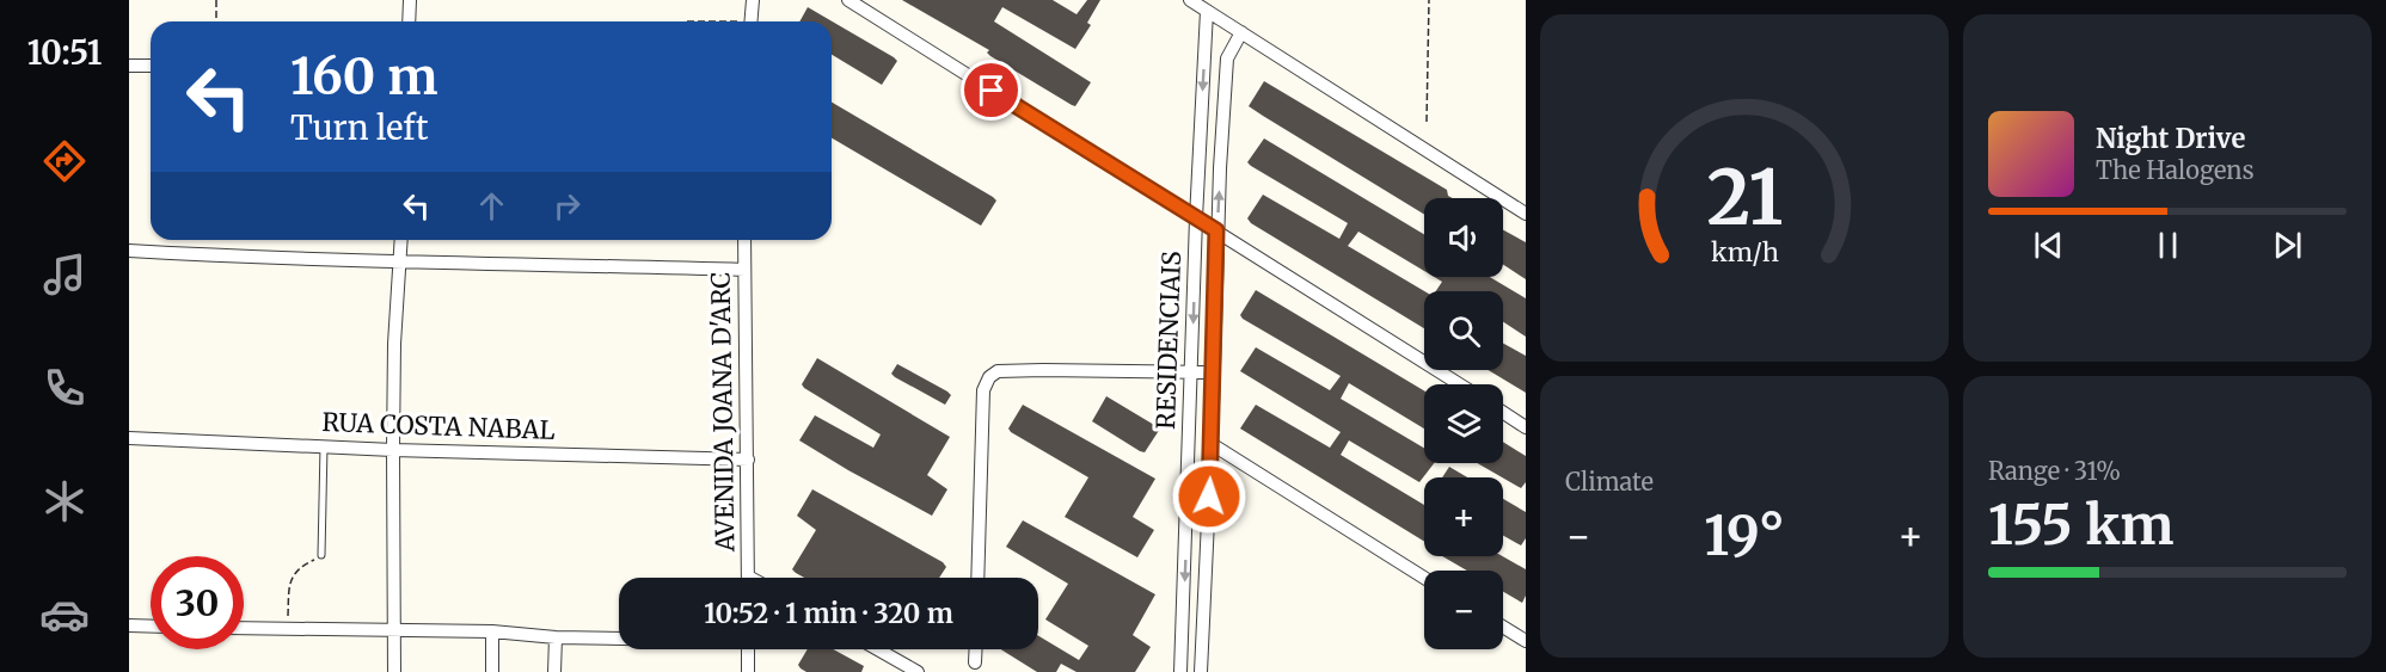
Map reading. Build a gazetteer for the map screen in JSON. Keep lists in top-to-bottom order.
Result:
{
  "streets": {
    "street": ["RESIDENCIAIS", "AVENIDA JOANA D'ARC", "RUA COSTA NABAL"]
  },
  "crossings": [
    ["AVENIDA JOANA D'ARC", "RUA COSTA NABAL"]
  ],
  "page": {
    "tabs": "10:51",
    "turn": ["160 m", "Turn left"],
    "song": ["Night Drive", "The Halogens"],
    "map_buttons": ["+", "−"],
    "tile": [
      "Climate",
      ["Range · 31%", "155 km"]
    ],
    "heat": ["−", "19°", "+"],
    "limit": "30",
    "trip": "10:52 · 1 min · 320 m",
    "gauge": ["21", "km/h"]
  }
}
